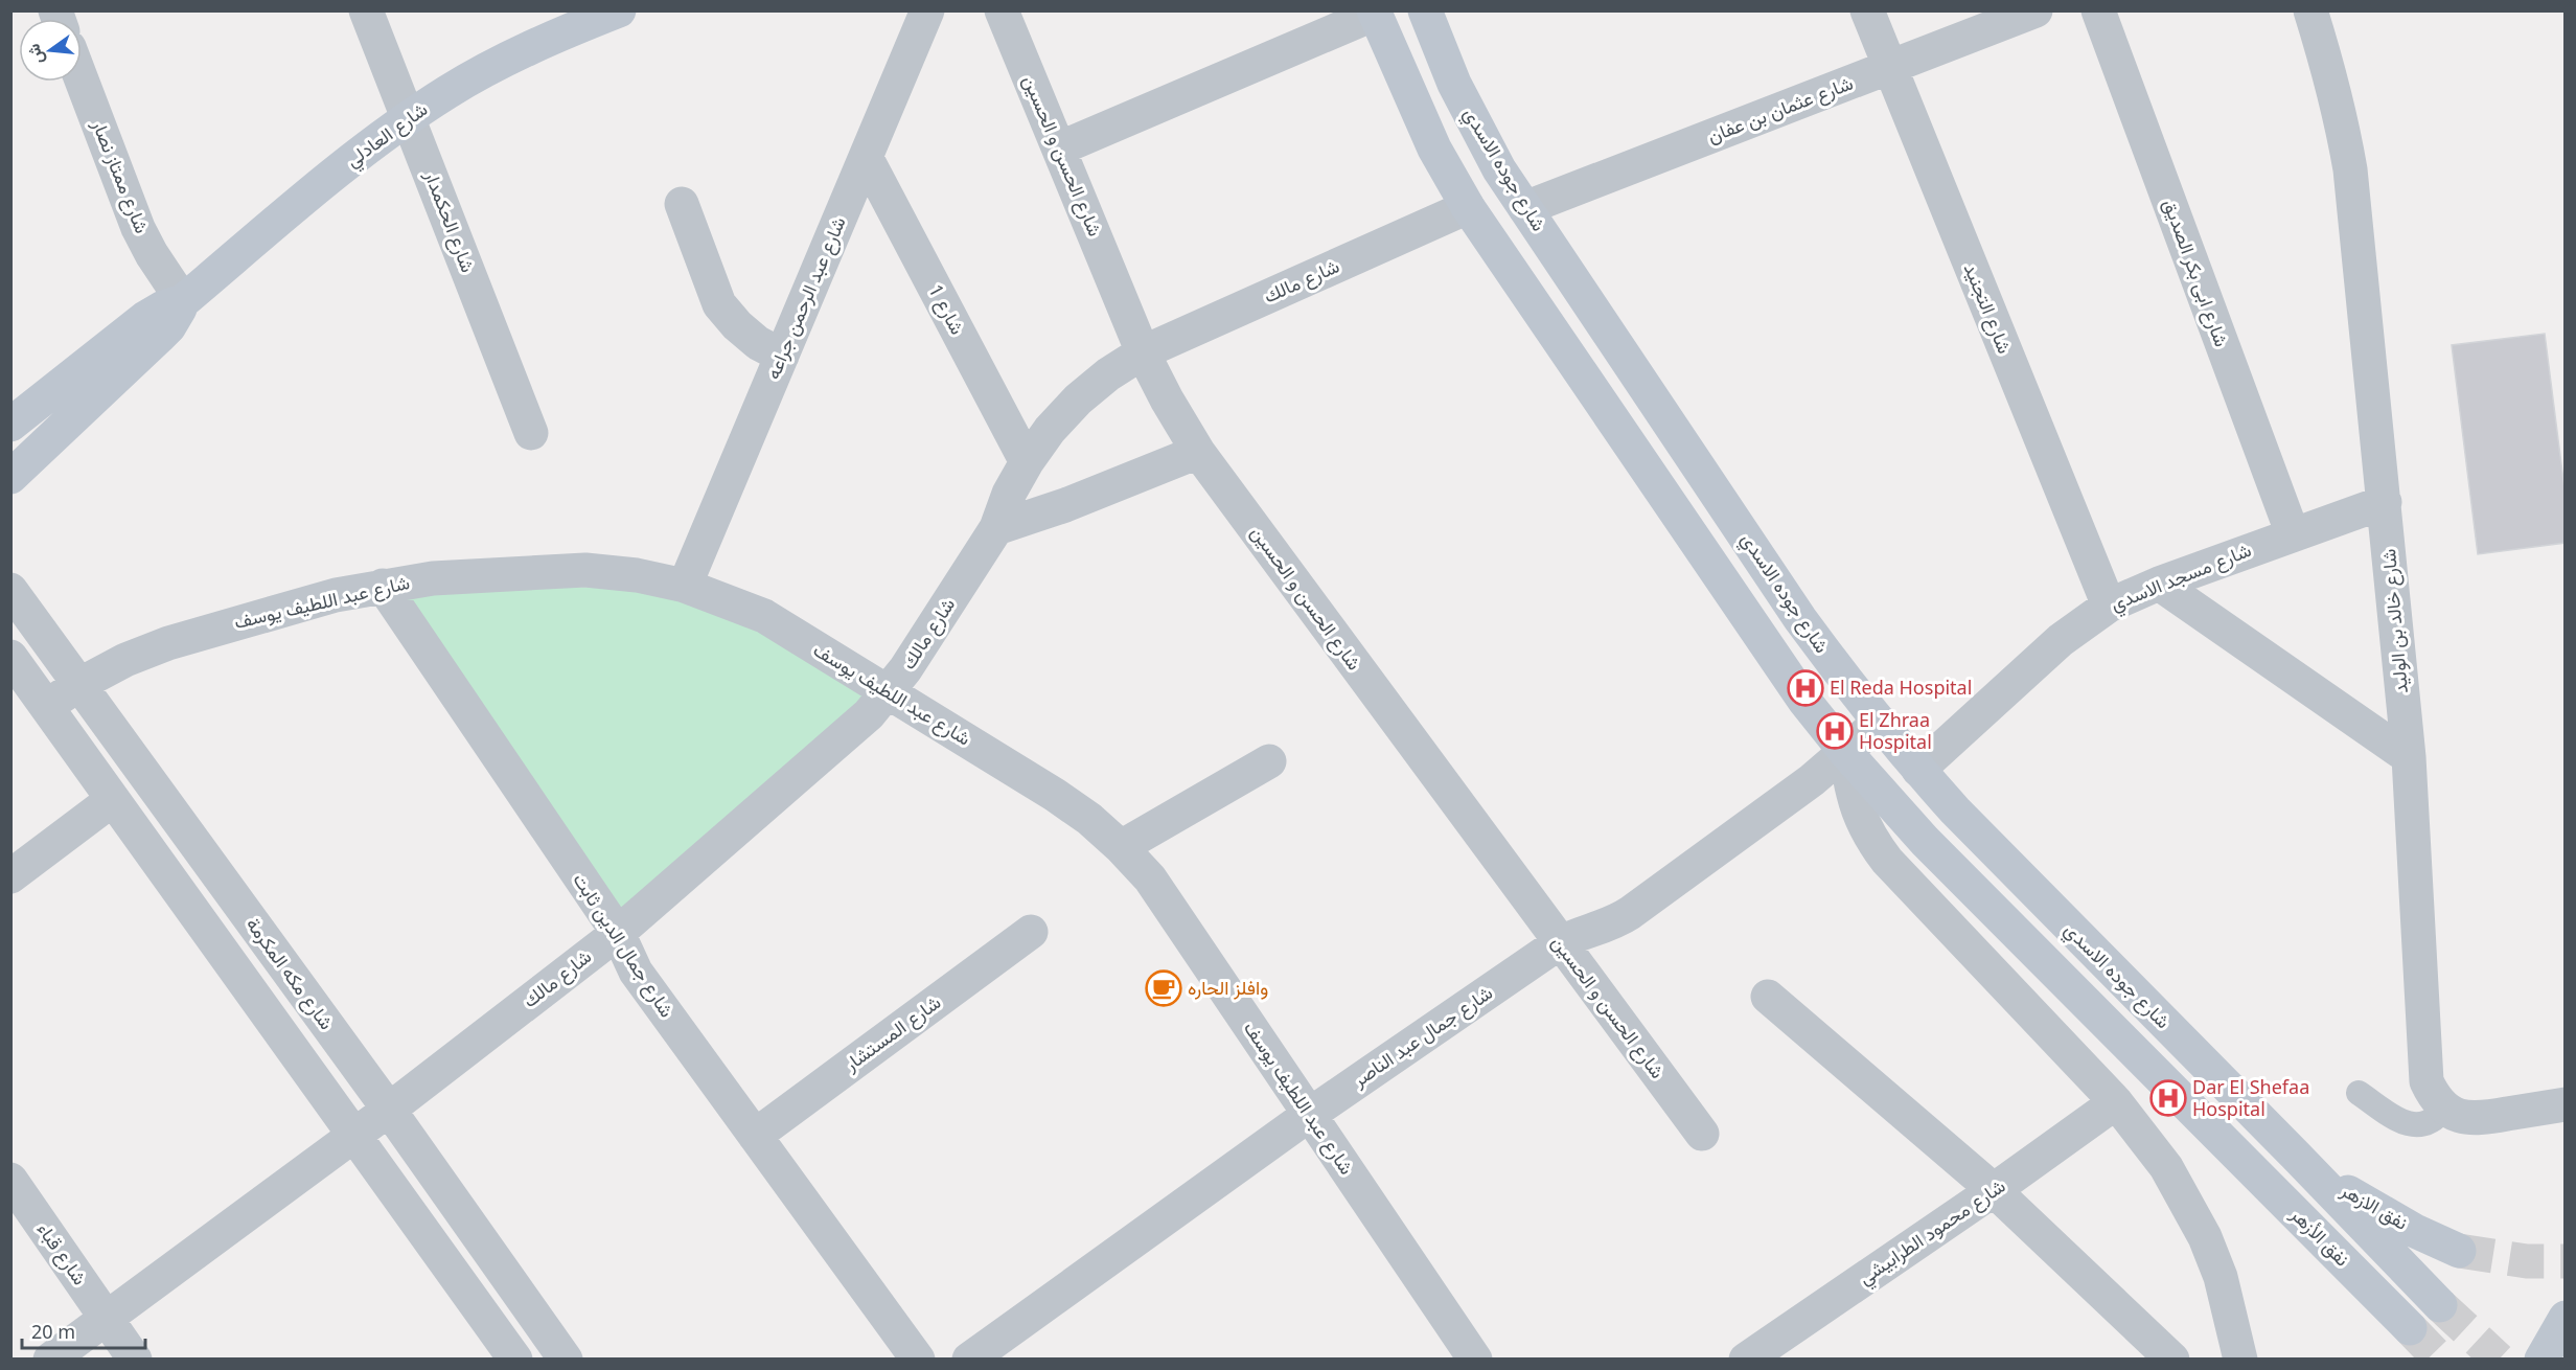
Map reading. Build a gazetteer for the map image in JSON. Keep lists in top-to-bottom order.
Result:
{
  "streets": {
    "main road": [
      "شارع العادلي",
      "شارع جوده الاسدي",
      "نفق الازهر",
      "نفق الأزهر"
    ],
    "street": [
      "شارع عثمان بن عفان",
      "شارع الحسن و الحسين",
      "شارع ممتاز نصار",
      "شارع الحكمدار",
      "شارع ابى بكر الصديق",
      "شارع مالك",
      "شارع عبد الرحمن جراعه",
      "شارع التجنيد",
      "شارع 1",
      "شارع مسجد الاسدي",
      "شارع عبد اللطيف يوسف",
      "شارع خالد بن الوليد",
      "شارع جمال الدين ثابت",
      "شارع مكه المكرمة",
      "شارع المستشار",
      "شارع جمال عبد الناصر",
      "شارع محمود الطرابيشي",
      "شارع قباء"
    ]
  },
  "crossings": [
    ["شارع عثمان بن عفان", "شارع جوده الاسدي"],
    ["شارع عثمان بن عفان", "شارع التجنيد"],
    ["شارع العادلي", "شارع ممتاز نصار"],
    ["شارع العادلي", "شارع الحكمدار"],
    ["شارع الحسن و الحسين", "شارع مالك"],
    ["شارع الحسن و الحسين", "شارع جمال عبد الناصر"],
    ["شارع جوده الاسدي", "شارع مسجد الاسدي"],
    ["شارع جوده الاسدي", "شارع جمال عبد الناصر"],
    ["شارع جوده الاسدي", "نفق الازهر"],
    ["شارع جوده الاسدي", "نفق الأزهر"],
    ["شارع ابى بكر الصديق", "شارع مسجد الاسدي"],
    ["شارع مالك", "شارع 1"],
    ["شارع مالك", "شارع عبد اللطيف يوسف"],
    ["شارع مالك", "شارع جمال الدين ثابت"],
    ["شارع مالك", "شارع مكه المكرمة"],
    ["شارع مالك", "شارع قباء"],
    ["شارع عبد الرحمن جراعه", "شارع 1"],
    ["شارع عبد الرحمن جراعه", "شارع عبد اللطيف يوسف"],
    ["شارع التجنيد", "شارع مسجد الاسدي"],
    ["شارع مسجد الاسدي", "شارع خالد بن الوليد"],
    ["شارع عبد اللطيف يوسف", "شارع جمال الدين ثابت"],
    ["شارع عبد اللطيف يوسف", "شارع مكه المكرمة"],
    ["شارع عبد اللطيف يوسف", "شارع جمال عبد الناصر"],
    ["شارع جمال الدين ثابت", "شارع المستشار"],
    ["شارع جمال عبد الناصر", "نفق الأزهر"],
    ["نفق الازهر", "نفق الأزهر"]
  ],
  "places": {
    "hospital": ["El Reda Hospital", "El Zhraa Hospital", "Dar El Shefaa Hospital"],
    "cafe": ["وافلز الحاره"]
  },
  "scale_bar": "20 m",
  "north": "left"
}
